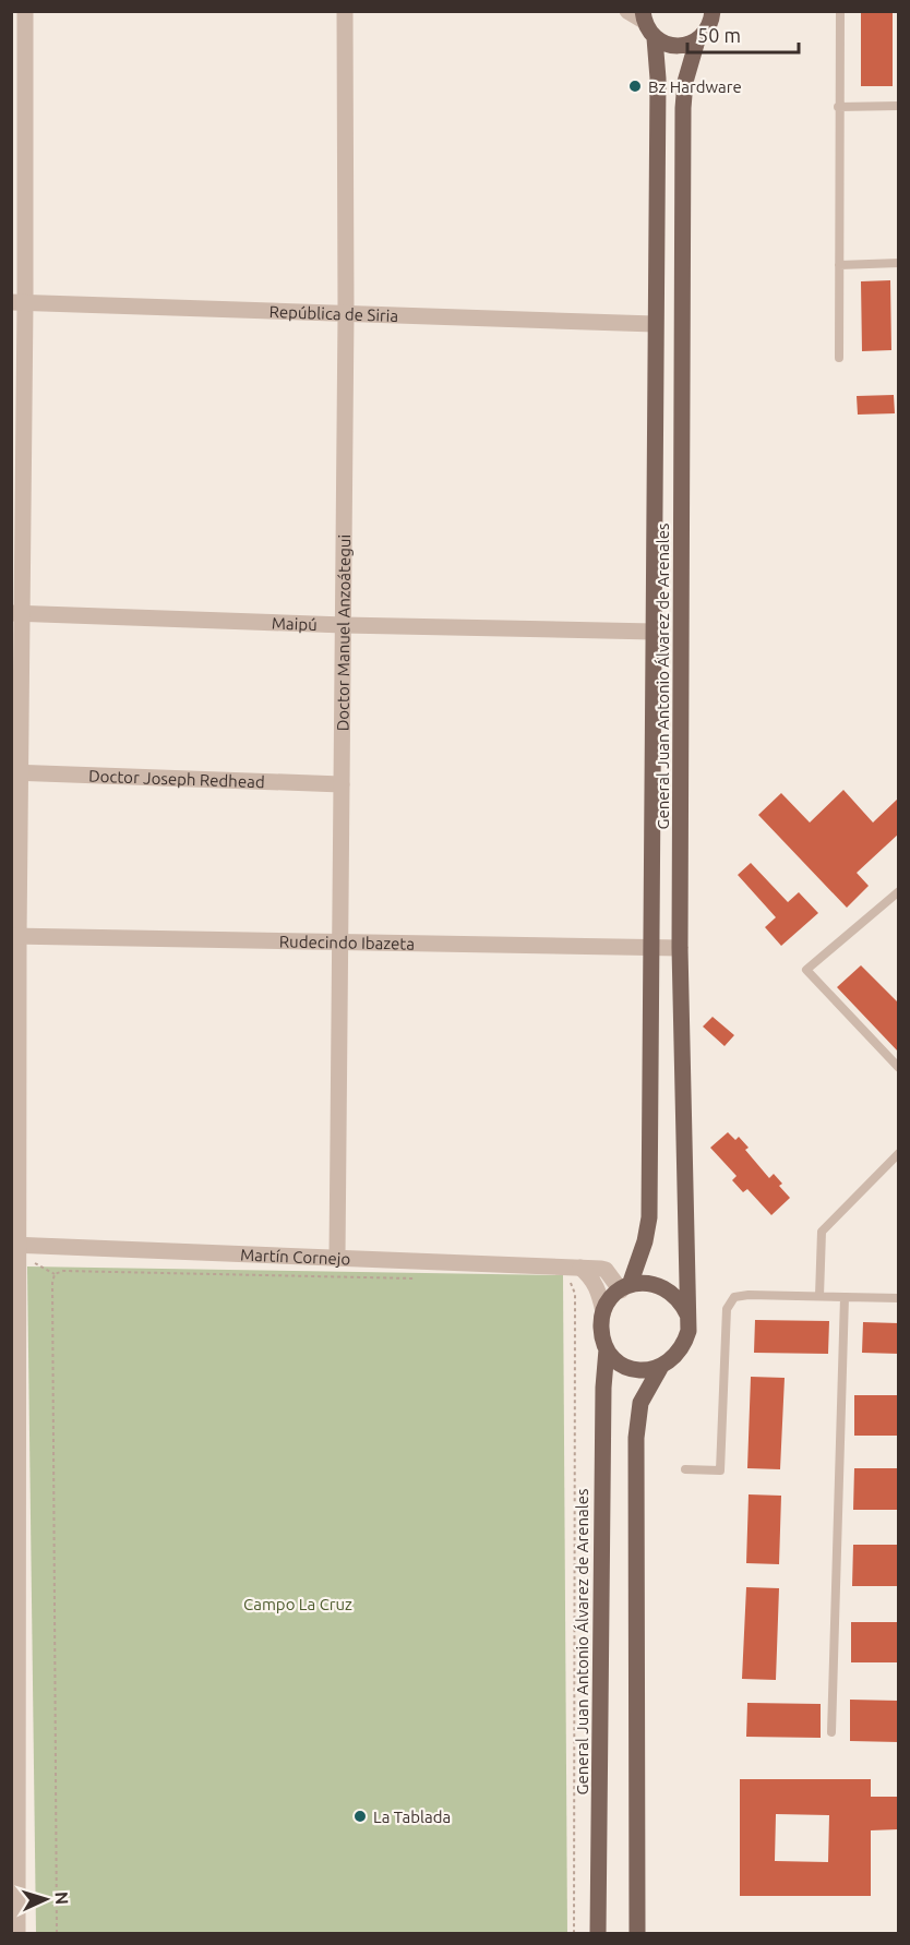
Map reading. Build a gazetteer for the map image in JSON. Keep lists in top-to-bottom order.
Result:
{
  "streets": {
    "main road": ["General Juan Antonio Álvarez de Arenales"],
    "street": [
      "República de Siria",
      "Maipú",
      "Doctor Manuel Anzoátegui",
      "Doctor Joseph Redhead",
      "Rudecindo Ibazeta",
      "Martín Cornejo"
    ]
  },
  "crossings": [
    ["República de Siria", "Doctor Manuel Anzoátegui"],
    ["República de Siria", "General Juan Antonio Álvarez de Arenales"],
    ["Maipú", "Doctor Manuel Anzoátegui"],
    ["Maipú", "General Juan Antonio Álvarez de Arenales"],
    ["Doctor Manuel Anzoátegui", "Doctor Joseph Redhead"],
    ["Doctor Manuel Anzoátegui", "Rudecindo Ibazeta"],
    ["Doctor Manuel Anzoátegui", "Martín Cornejo"],
    ["General Juan Antonio Álvarez de Arenales", "Rudecindo Ibazeta"],
    ["General Juan Antonio Álvarez de Arenales", "Martín Cornejo"]
  ],
  "parks": ["Campo La Cruz"],
  "places": ["Bz Hardware", "La Tablada"],
  "scale_bar": "50 m",
  "north": "right"
}
